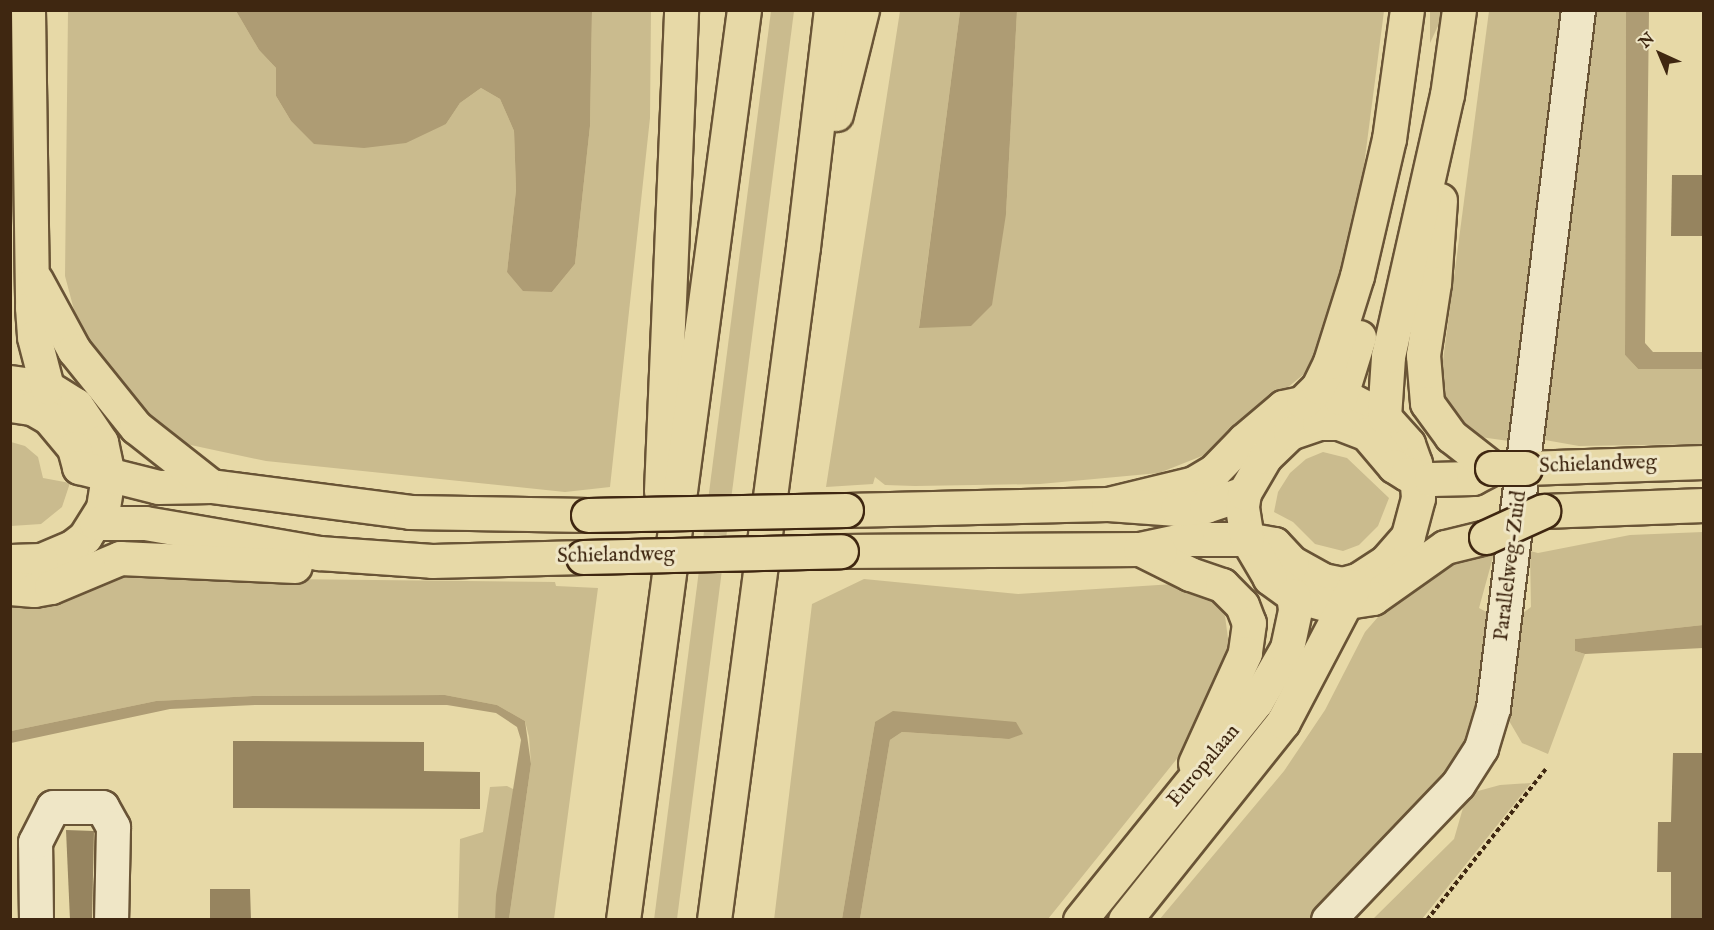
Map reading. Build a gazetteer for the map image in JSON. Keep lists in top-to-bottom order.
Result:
{
  "streets": {
    "main road": ["Schielandweg", "Europalaan"],
    "street": ["Parallelweg-Zuid"]
  },
  "crossings": [
    ["Schielandweg", "Europalaan"]
  ],
  "north": "top left"
}
